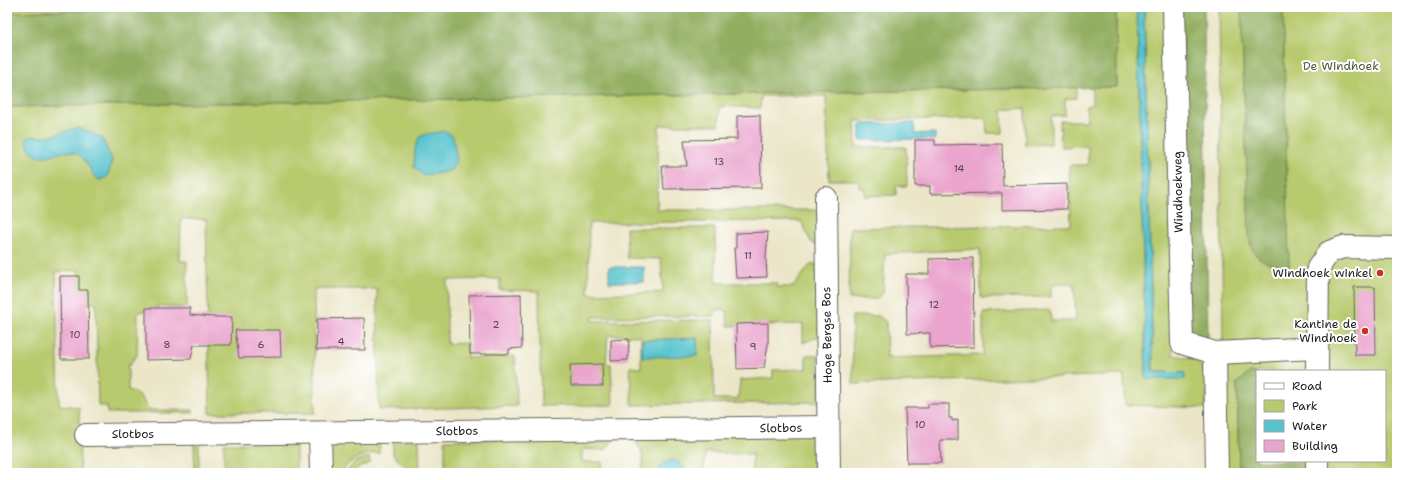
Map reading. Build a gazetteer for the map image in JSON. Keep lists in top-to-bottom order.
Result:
{
  "streets": {
    "street": ["Windhoekweg", "Hoge Bergse Bos", "Slotbos"]
  },
  "crossings": [
    ["Hoge Bergse Bos", "Slotbos"]
  ],
  "parks": ["De Windhoek"],
  "places": ["Windhoek winkel", "Kantine de Windhoek"],
  "house_numbers": [
    "13",
    "14",
    "11",
    "12",
    "2",
    "10",
    "4",
    "8",
    "6",
    "9",
    "10"
  ],
  "legend": [
    "Road",
    "Park",
    "Water",
    "Building"
  ]
}
